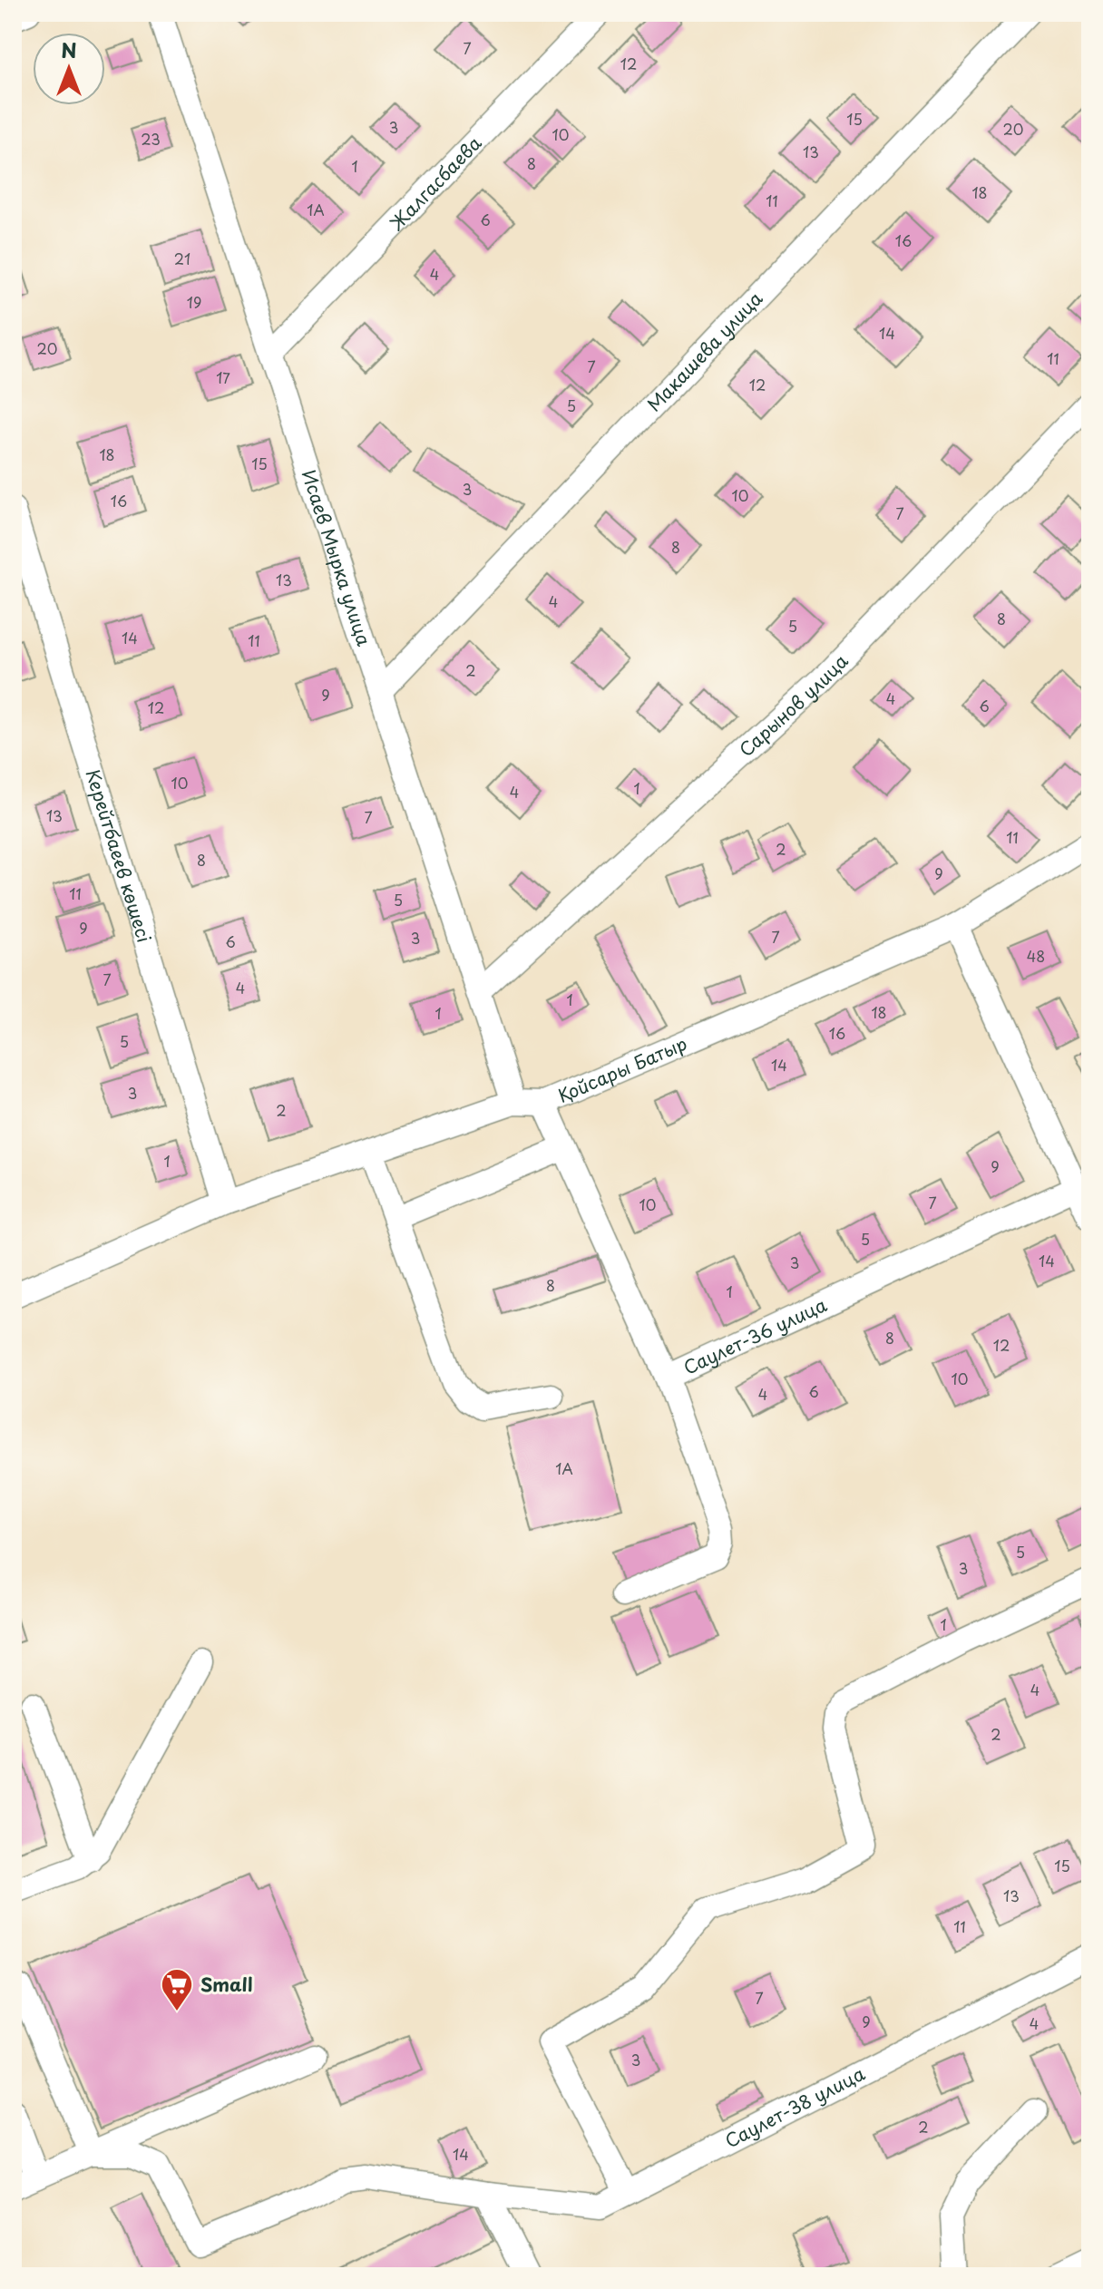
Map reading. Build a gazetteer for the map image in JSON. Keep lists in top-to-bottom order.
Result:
{
  "streets": {
    "street": [
      "Жалгасбаева",
      "Макашева улица",
      "Исаев Мырка улица",
      "Сарынов улица",
      "Керейтбаеев көшесі",
      "Қойсары Батыр",
      "Саулет-36 улица",
      "Саулет-38 улица"
    ]
  },
  "crossings": [
    ["Жалгасбаева", "Исаев Мырка улица"],
    ["Макашева улица", "Исаев Мырка улица"],
    ["Исаев Мырка улица", "Сарынов улица"],
    ["Исаев Мырка улица", "Қойсары Батыр"],
    ["Керейтбаеев көшесі", "Қойсары Батыр"],
    ["Қойсары Батыр", "Саулет-36 улица"]
  ],
  "places": {
    "supermarket": ["Small"]
  },
  "house_numbers": [
    "7",
    "12",
    "15",
    "3",
    "20",
    "10",
    "23",
    "13",
    "8",
    "1",
    "18",
    "11",
    "1А",
    "6",
    "16",
    "21",
    "4",
    "19",
    "14",
    "20",
    "11",
    "7",
    "17",
    "12",
    "5",
    "18",
    "15",
    "3",
    "10",
    "16",
    "7",
    "8",
    "13",
    "4",
    "8",
    "5",
    "14",
    "11",
    "2",
    "9",
    "4",
    "6",
    "12",
    "10",
    "1",
    "4",
    "13",
    "7",
    "11",
    "2",
    "8",
    "9",
    "11",
    "5",
    "9",
    "7",
    "3",
    "6",
    "48",
    "7",
    "4",
    "1",
    "18",
    "1",
    "16",
    "5",
    "14",
    "3",
    "2",
    "1",
    "9",
    "7",
    "10",
    "5",
    "14",
    "3",
    "8",
    "1",
    "8",
    "12",
    "10",
    "6",
    "4",
    "1А",
    "5",
    "3",
    "1",
    "4",
    "2",
    "15",
    "13",
    "11",
    "7",
    "9",
    "4",
    "3",
    "2",
    "14"
  ],
  "north": "top"
}
